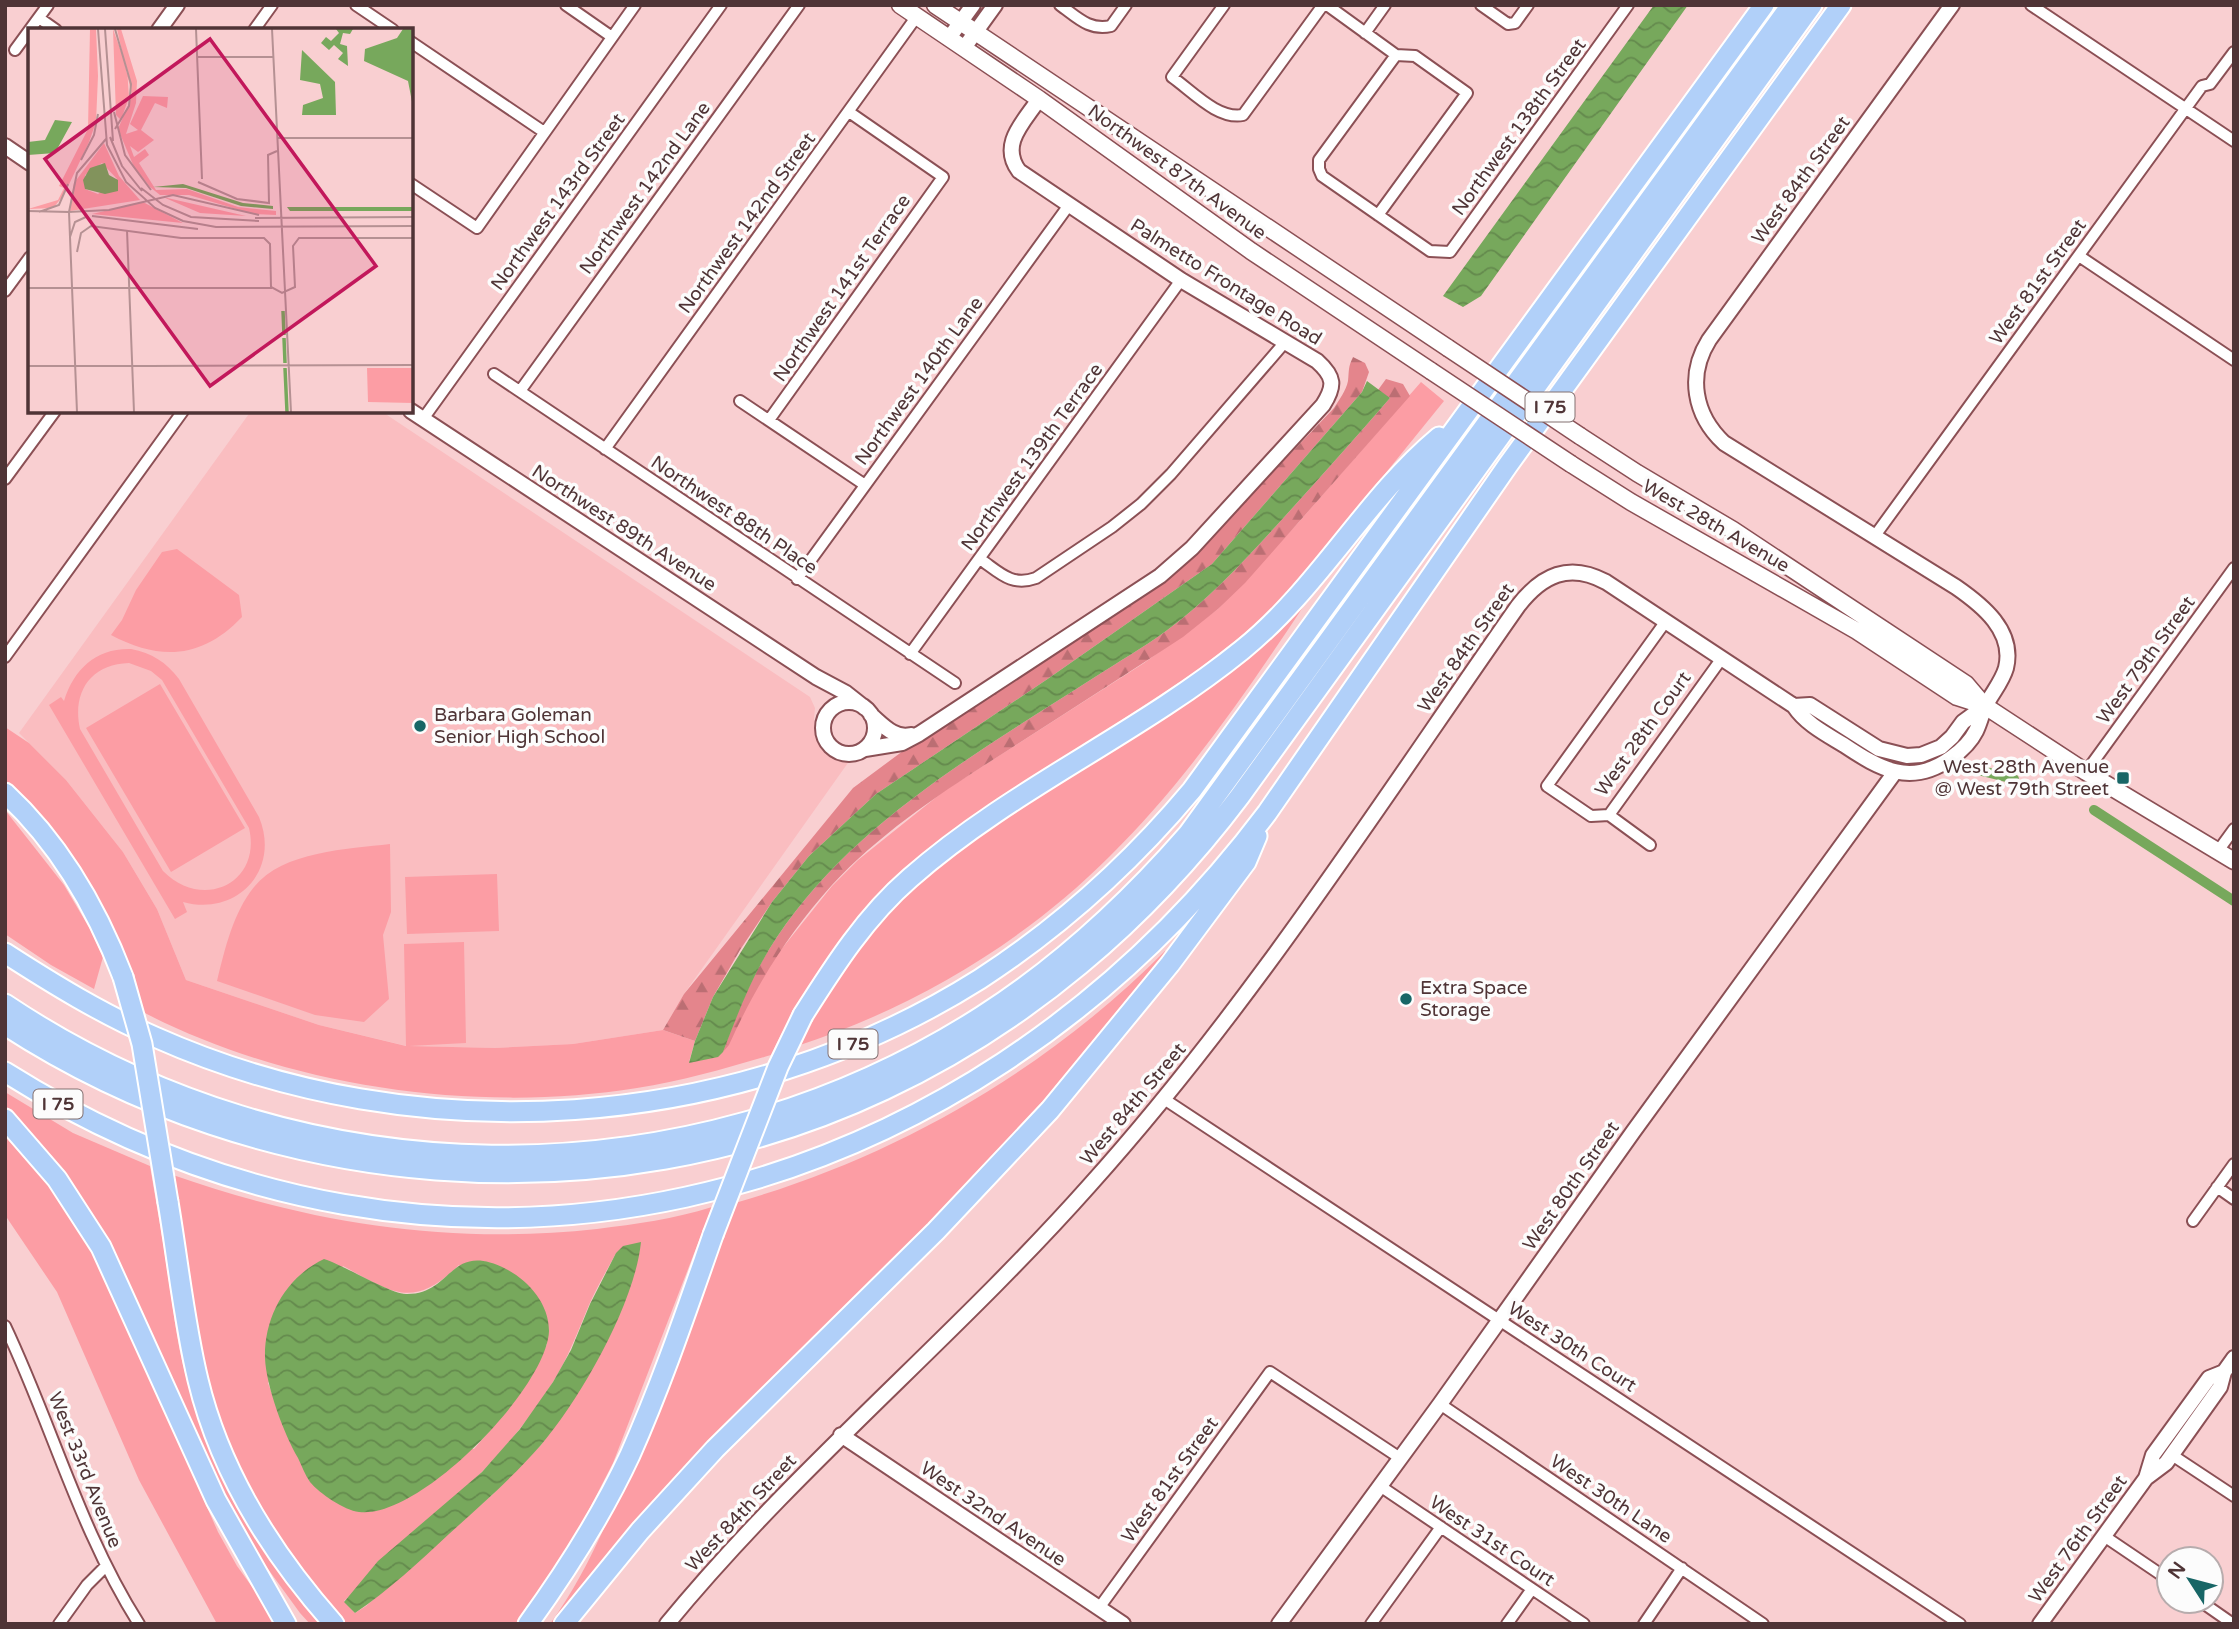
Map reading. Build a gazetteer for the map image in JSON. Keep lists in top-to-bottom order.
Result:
{
  "streets": {
    "highway": ["I 75"],
    "main road": ["Northwest 87th Avenue", "West 28th Avenue"],
    "street": [
      "Northwest 138th Street",
      "West 84th Street",
      "Northwest 142nd Lane",
      "Northwest 143rd Street",
      "Northwest 142nd Street",
      "Palmetto Frontage Road",
      "West 81st Street",
      "Northwest 141st Terrace",
      "Northwest 140th Lane",
      "Northwest 139th Terrace",
      "Northwest 88th Place",
      "Northwest 89th Avenue",
      "West 79th Street",
      "West 28th Court",
      "West 80th Street",
      "West 30th Court",
      "West 33rd Avenue",
      "West 30th Lane",
      "West 32nd Avenue",
      "West 76th Street",
      "West 31st Court"
    ]
  },
  "crossings": [
    ["Northwest 87th Avenue", "Northwest 142nd Street"],
    ["Northwest 87th Avenue", "Palmetto Frontage Road"],
    ["Northwest 87th Avenue", "West 28th Avenue"],
    ["West 84th Street", "West 81st Street"],
    ["West 84th Street", "West 28th Court"],
    ["West 84th Street", "West 30th Court"],
    ["West 84th Street", "West 32nd Avenue"],
    ["Northwest 142nd Lane", "Northwest 88th Place"],
    ["Northwest 143rd Street", "Northwest 89th Avenue"],
    ["Northwest 142nd Street", "Northwest 141st Terrace"],
    ["Northwest 142nd Street", "Northwest 88th Place"],
    ["Palmetto Frontage Road", "Northwest 140th Lane"],
    ["Palmetto Frontage Road", "Northwest 139th Terrace"],
    ["Palmetto Frontage Road", "Northwest 89th Avenue"],
    ["West 81st Street", "West 80th Street"],
    ["West 81st Street", "West 32nd Avenue"],
    ["Northwest 140th Lane", "Northwest 88th Place"],
    ["Northwest 139th Terrace", "Northwest 88th Place"],
    ["West 28th Avenue", "West 79th Street"],
    ["West 80th Street", "West 30th Court"],
    ["West 80th Street", "West 30th Lane"],
    ["West 80th Street", "West 31st Court"]
  ],
  "places": {
    "other": ["Barbara Goleman Senior High School", "Extra Space Storage"],
    "transit": ["West 28th Avenue @ West 79th Street"]
  },
  "north": "top left"
}
